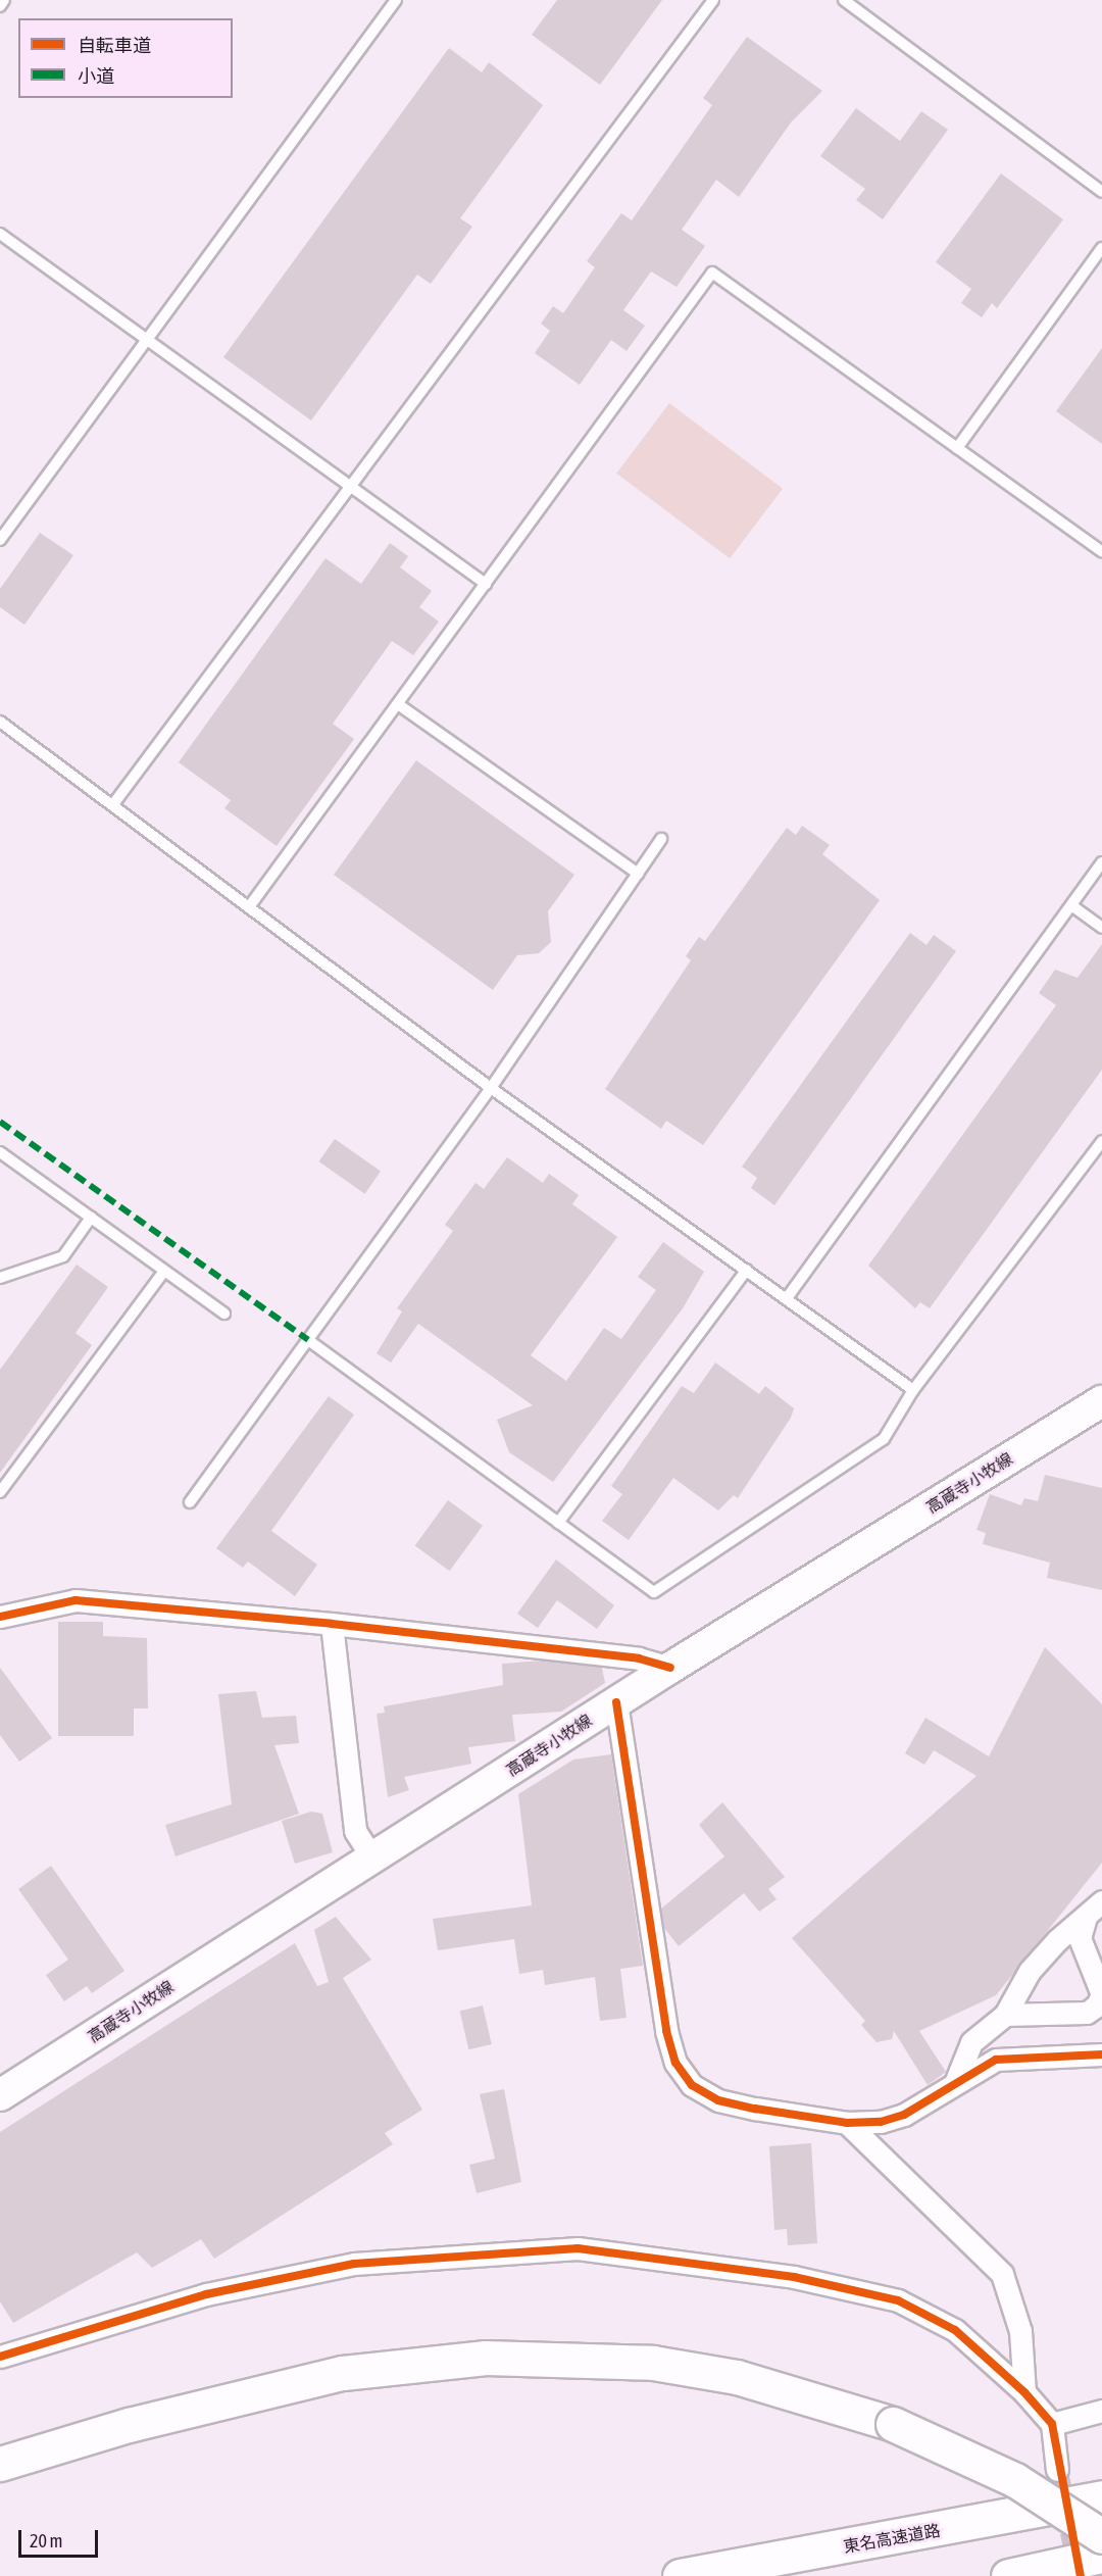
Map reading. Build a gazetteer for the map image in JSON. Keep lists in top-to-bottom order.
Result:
{
  "streets": {
    "highway": ["東名高速道路"],
    "main road": ["高蔵寺小牧線"]
  },
  "legend": ["自転車道", "小道"],
  "scale_bar": "20 m"
}
